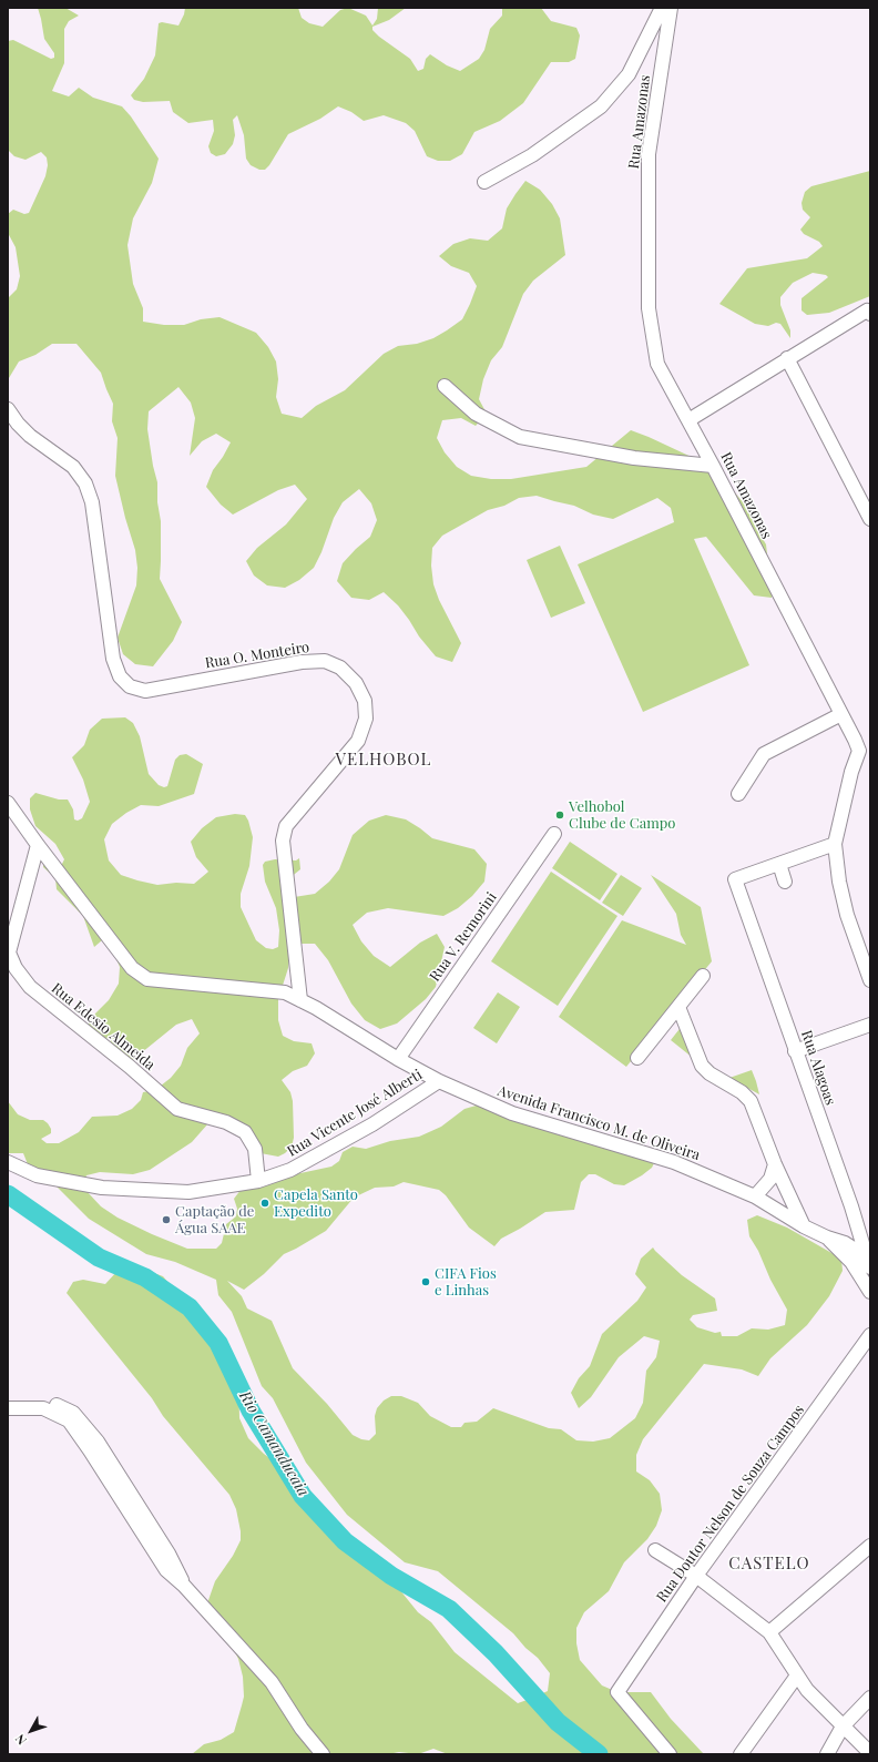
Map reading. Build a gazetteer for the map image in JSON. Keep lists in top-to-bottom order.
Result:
{
  "streets": {
    "street": [
      "Rua Amazonas",
      "Rua O. Monteiro",
      "Rua V. Remorini",
      "Rua Edesio Almeida",
      "Rua Alagoas",
      "Rua Vicente José Alberti",
      "Avenida Francisco M. de Oliveira",
      "Rua Doutor Nelson de Souza Campos"
    ]
  },
  "crossings": [
    ["Rua O. Monteiro", "Avenida Francisco M. de Oliveira"],
    ["Rua V. Remorini", "Avenida Francisco M. de Oliveira"],
    ["Rua Edesio Almeida", "Rua Vicente José Alberti"],
    ["Rua Edesio Almeida", "Avenida Francisco M. de Oliveira"],
    ["Rua Alagoas", "Avenida Francisco M. de Oliveira"],
    ["Rua Vicente José Alberti", "Avenida Francisco M. de Oliveira"]
  ],
  "districts": ["VELHOBOL", "CASTELO"],
  "water": ["Rio Camanducaia"],
  "places": [
    "Velhobol Clube de Campo",
    "Capela Santo Expedito",
    "Captação de Água SAAE",
    "CIFA Fios e Linhas"
  ],
  "north": "bottom left"
}
